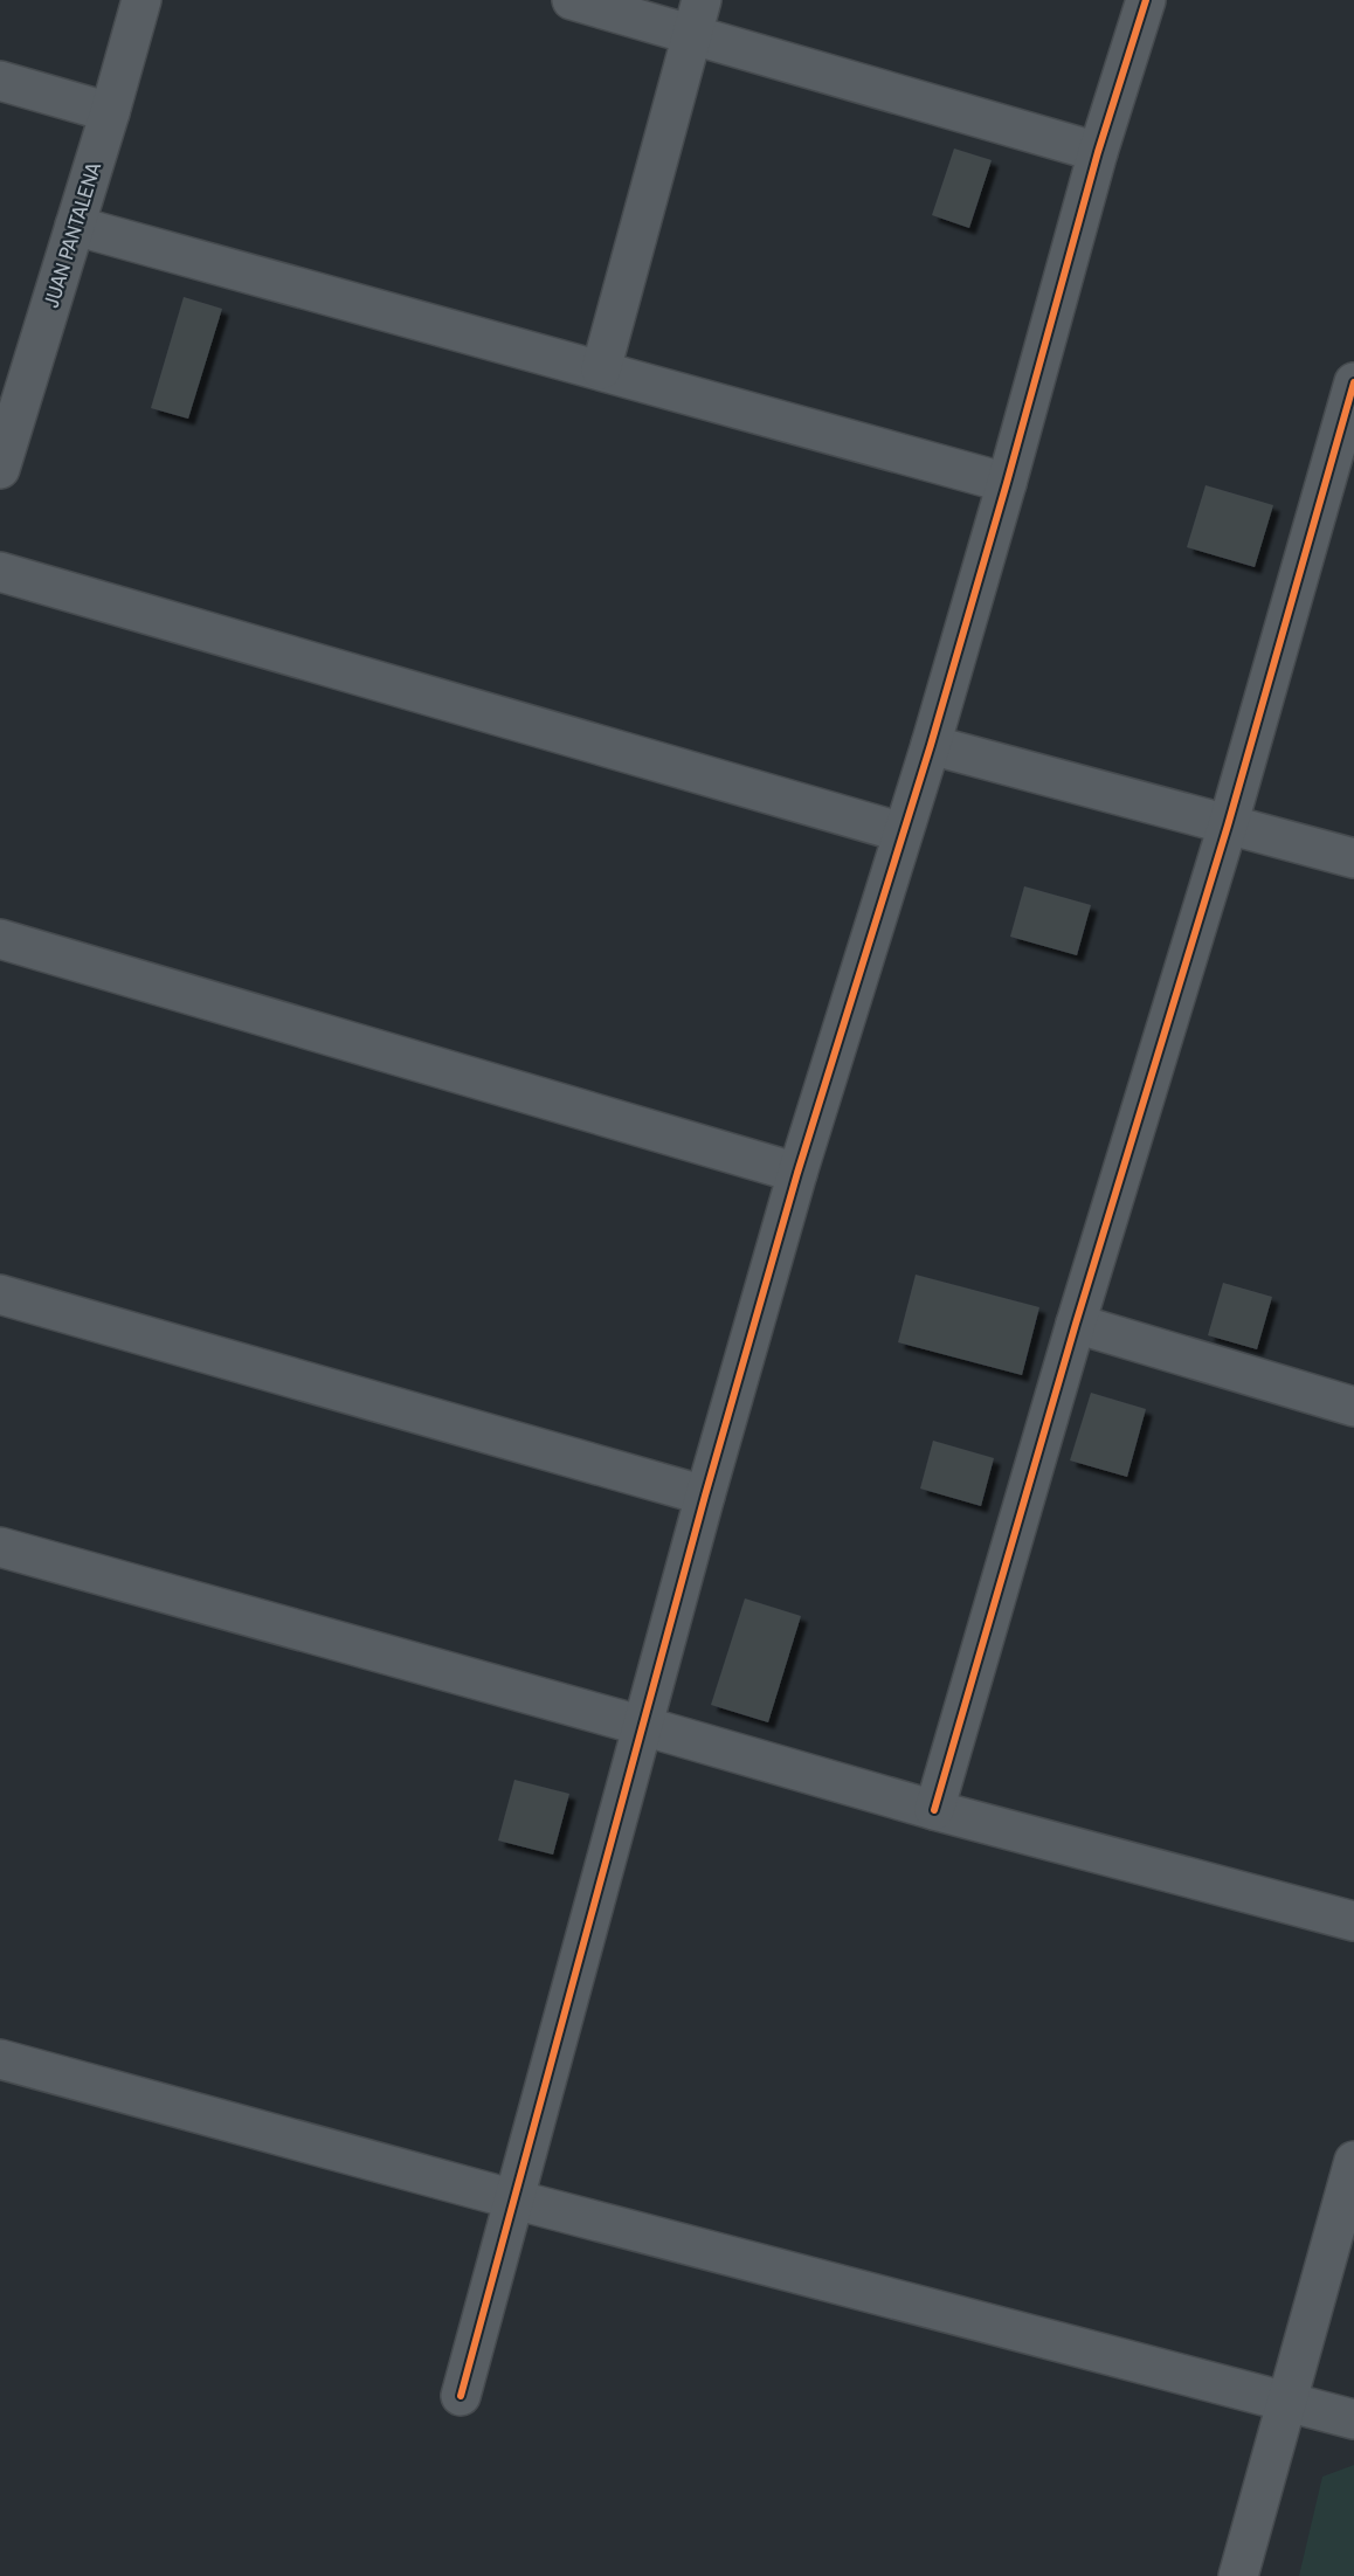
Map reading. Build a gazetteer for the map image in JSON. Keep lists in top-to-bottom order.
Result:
{
  "streets": {
    "street": ["JUAN PANTALENA"]
  }
}
